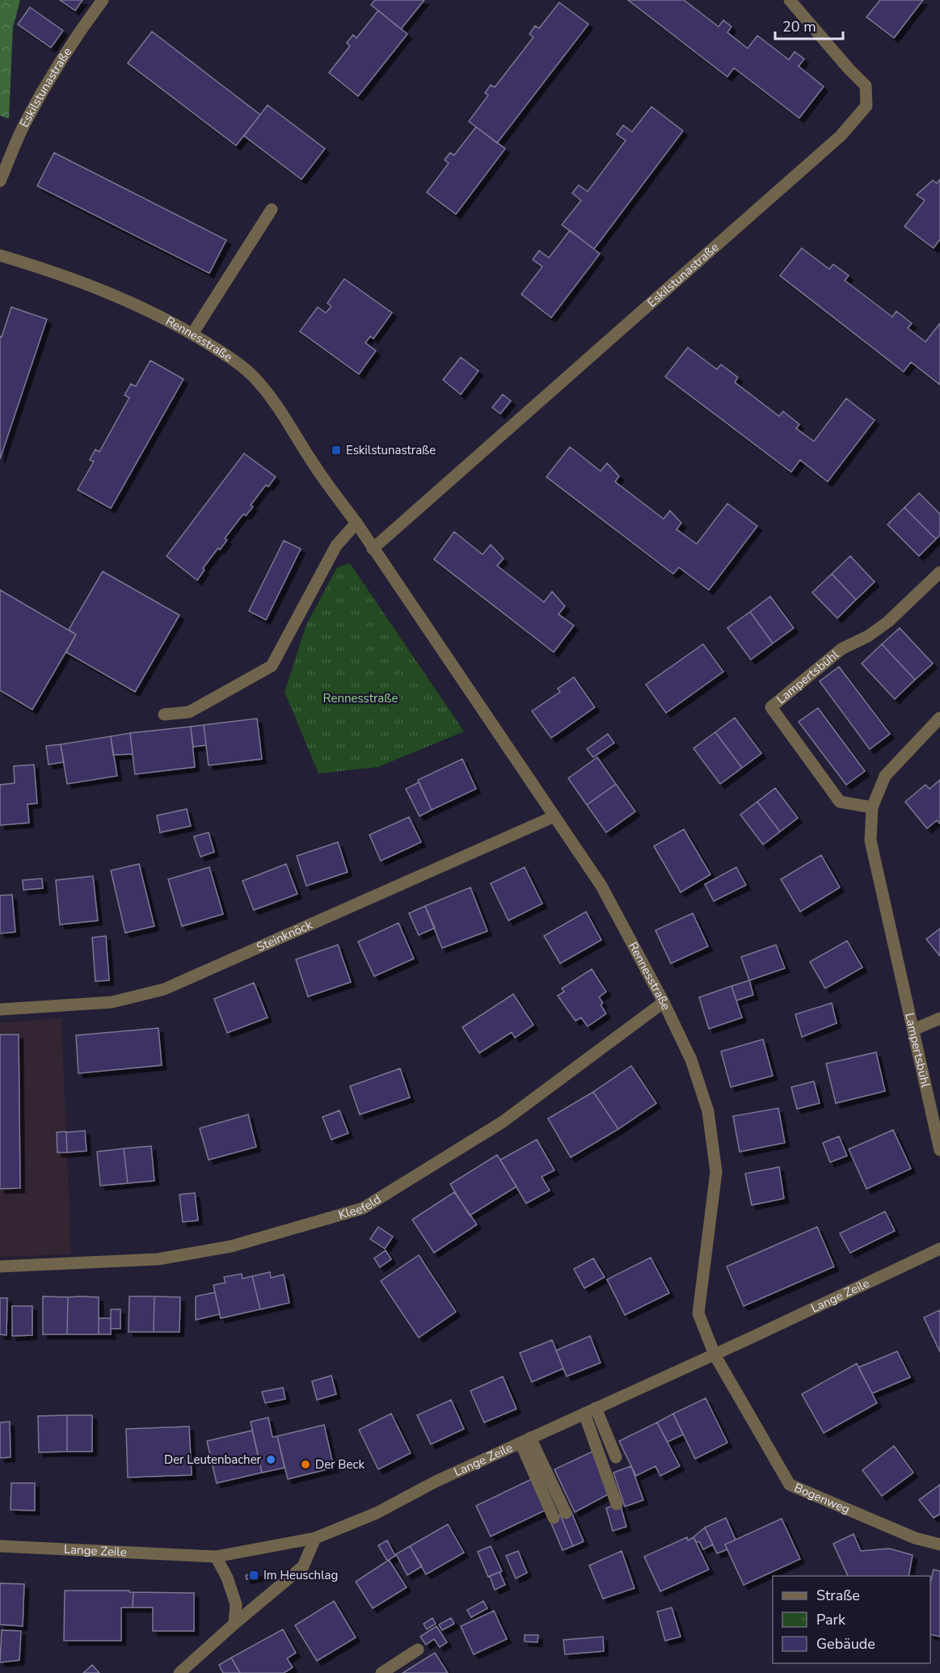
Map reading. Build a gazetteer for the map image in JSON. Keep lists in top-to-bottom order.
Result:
{
  "streets": {
    "street": [
      "Eskilstunastraße",
      "Rennesstraße",
      "Lampertsbühl",
      "Steinknöck",
      "Kleefeld",
      "Lange Zeile",
      "Bogenweg"
    ]
  },
  "crossings": [
    ["Eskilstunastraße", "Rennesstraße"],
    ["Rennesstraße", "Steinknöck"],
    ["Rennesstraße", "Kleefeld"],
    ["Rennesstraße", "Lange Zeile"],
    ["Rennesstraße", "Bogenweg"],
    ["Lange Zeile", "Bogenweg"]
  ],
  "parks": ["Rennesstraße"],
  "places": {
    "transit": ["Eskilstunastraße", "Im Heuschlag"],
    "other": ["Der Leutenbacher", "Der Beck"]
  },
  "legend": ["Straße", "Park", "Gebäude"],
  "scale_bar": "20 m"
}
